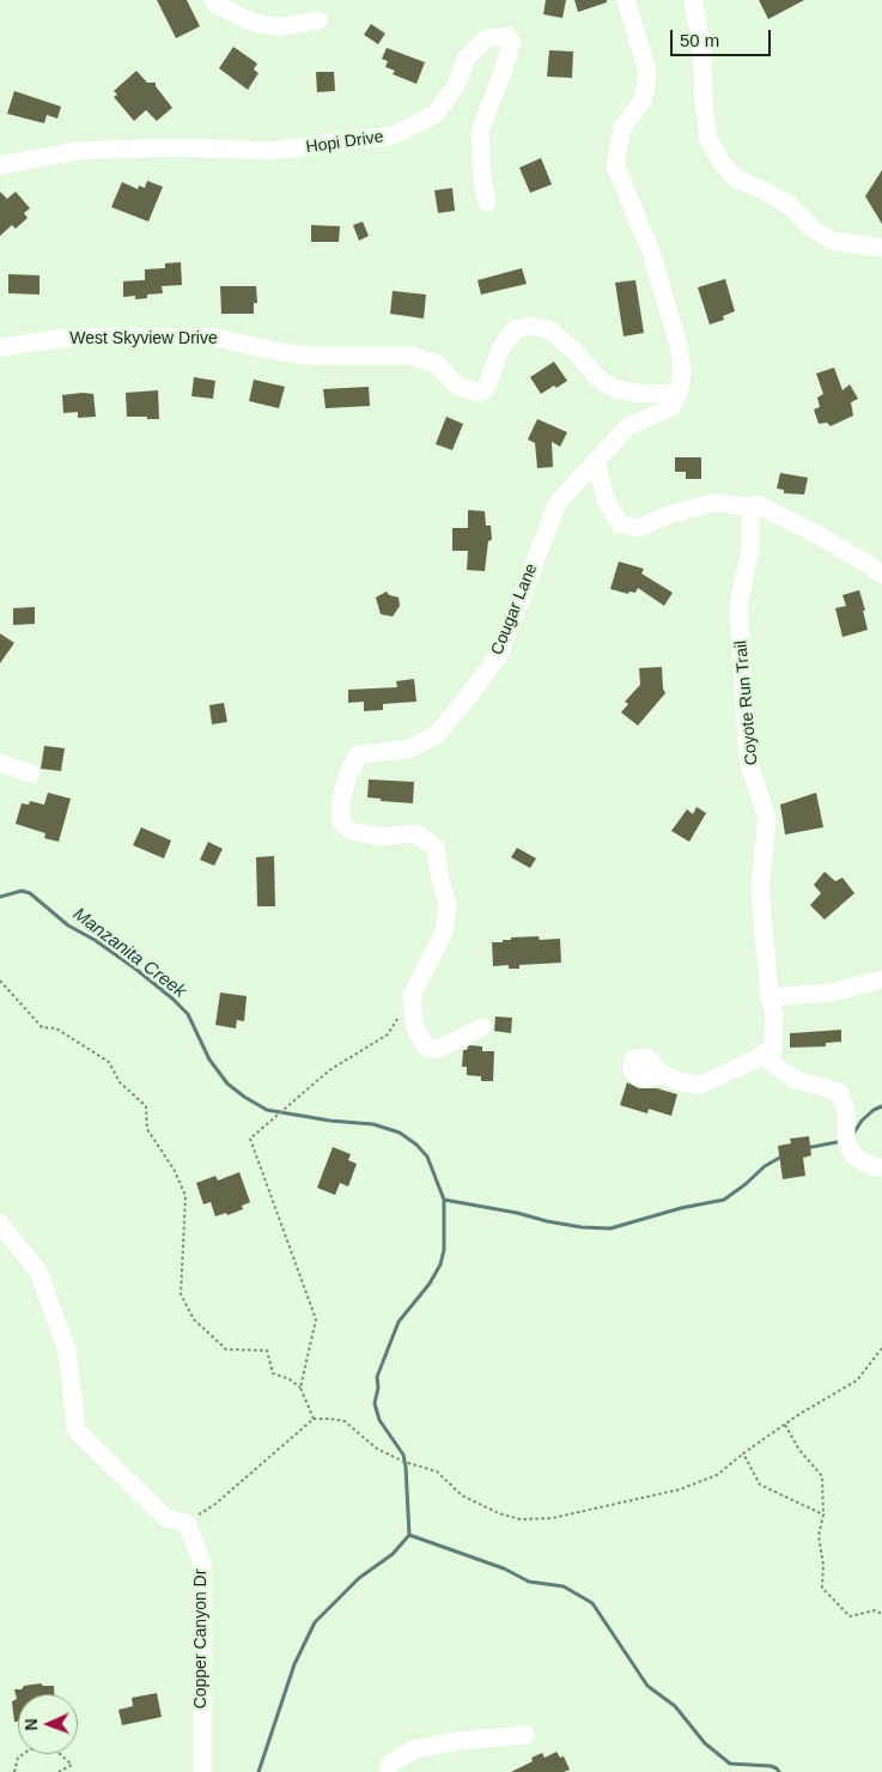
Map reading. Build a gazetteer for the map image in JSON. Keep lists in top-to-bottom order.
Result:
{
  "streets": {
    "street": [
      "Hopi Drive",
      "West Skyview Drive",
      "Cougar Lane",
      "Coyote Run Trail",
      "Copper Canyon Dr"
    ]
  },
  "crossings": [
    ["West Skyview Drive", "Cougar Lane"]
  ],
  "water": ["Manzanita Creek"],
  "scale_bar": "50 m",
  "north": "left"
}
